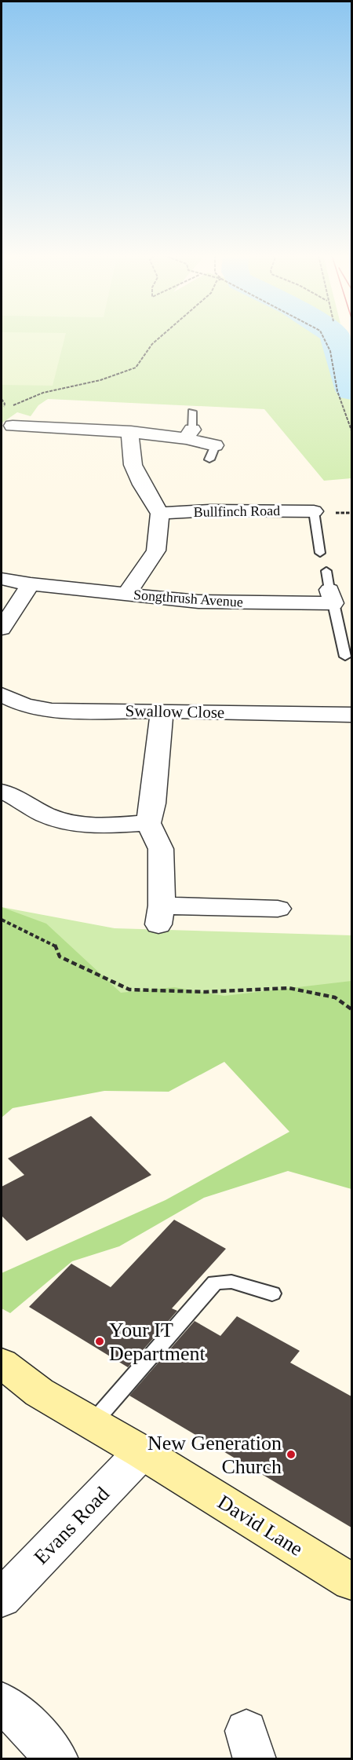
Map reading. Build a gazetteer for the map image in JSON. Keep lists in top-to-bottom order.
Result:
{
  "streets": {
    "main road": ["David Lane"],
    "street": [
      "Bullfinch Road",
      "Songthrush Avenue",
      "Swallow Close",
      "Evans Road"
    ]
  },
  "crossings": [
    ["Evans Road", "David Lane"]
  ],
  "places": ["Your IT Department", "New Generation Church"]
}
